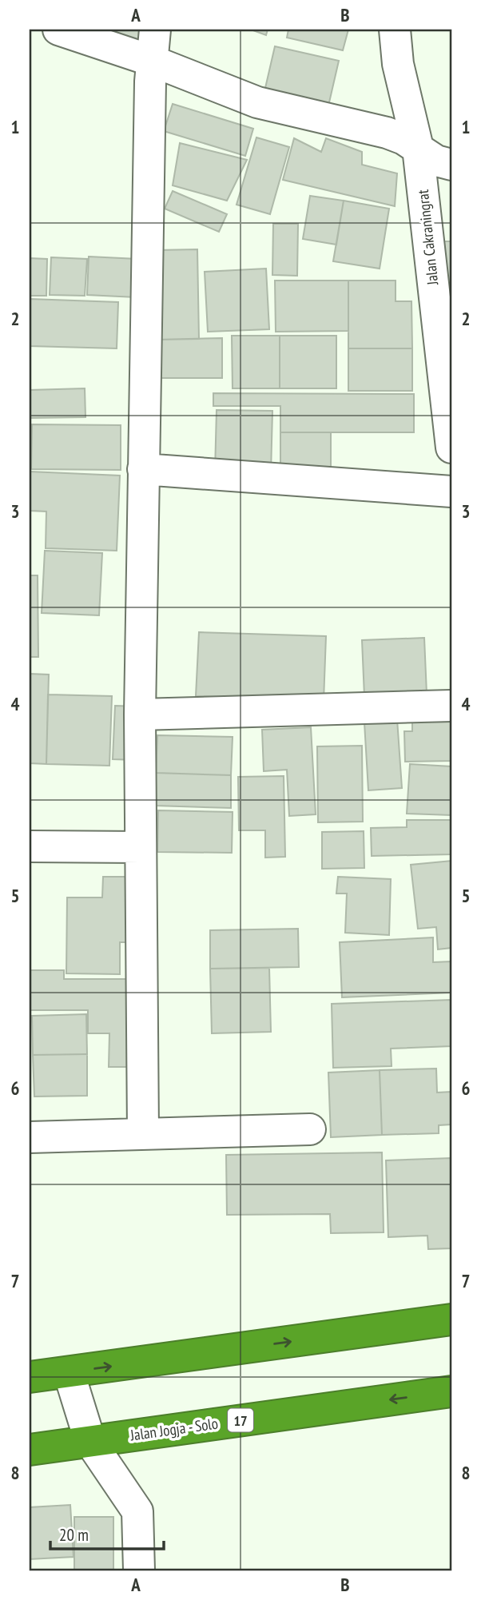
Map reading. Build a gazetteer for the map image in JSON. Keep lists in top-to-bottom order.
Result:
{
  "streets": {
    "highway": ["17", "Jalan Jogja - Solo"],
    "street": ["Jalan Cakraningrat"]
  },
  "scale_bar": "20 m",
  "grid": {
    "columns": ["A", "B"],
    "rows": [
      "1",
      "2",
      "3",
      "4",
      "5",
      "6",
      "7",
      "8"
    ]
  }
}
